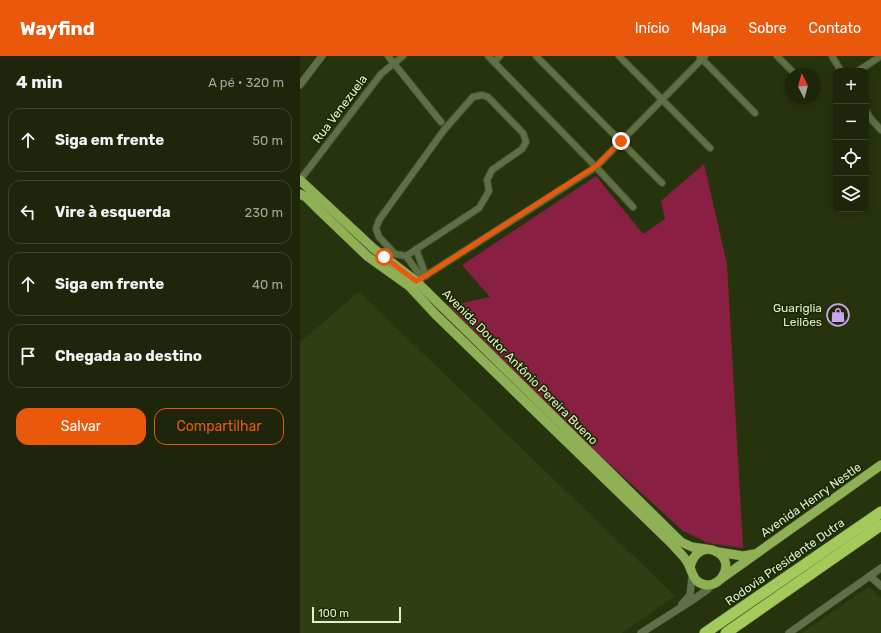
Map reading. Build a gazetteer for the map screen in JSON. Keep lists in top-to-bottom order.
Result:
{
  "streets": {
    "highway": ["Rodovia Presidente Dutra"],
    "main road": ["Avenida Doutor Antônio Pereira Bueno", "Avenida Henry Nestle"],
    "street": ["Rua Venezuela"]
  },
  "crossings": [
    ["Rua Venezuela", "Avenida Doutor Antônio Pereira Bueno"],
    ["Avenida Doutor Antônio Pereira Bueno", "Avenida Henry Nestle"]
  ],
  "places": {
    "shop": ["Guariglia Leilões"]
  },
  "scale_bar": "100 m",
  "north": "top",
  "page": {
    "header": "Wayfind",
    "nav": [
      "Início",
      "Mapa",
      "Sobre",
      "Contato"
    ],
    "heading": ["4 min", "A pé · 320 m"],
    "map_buttons": ["+", "−"],
    "list": [
      ["Siga em frente", "50 m"],
      ["Vire à esquerda", "230 m"],
      ["Siga em frente", "40 m"],
      "Chegada ao destino"
    ],
    "buttons": ["Salvar", "Compartilhar"],
    "scale": "100 m"
  }
}
